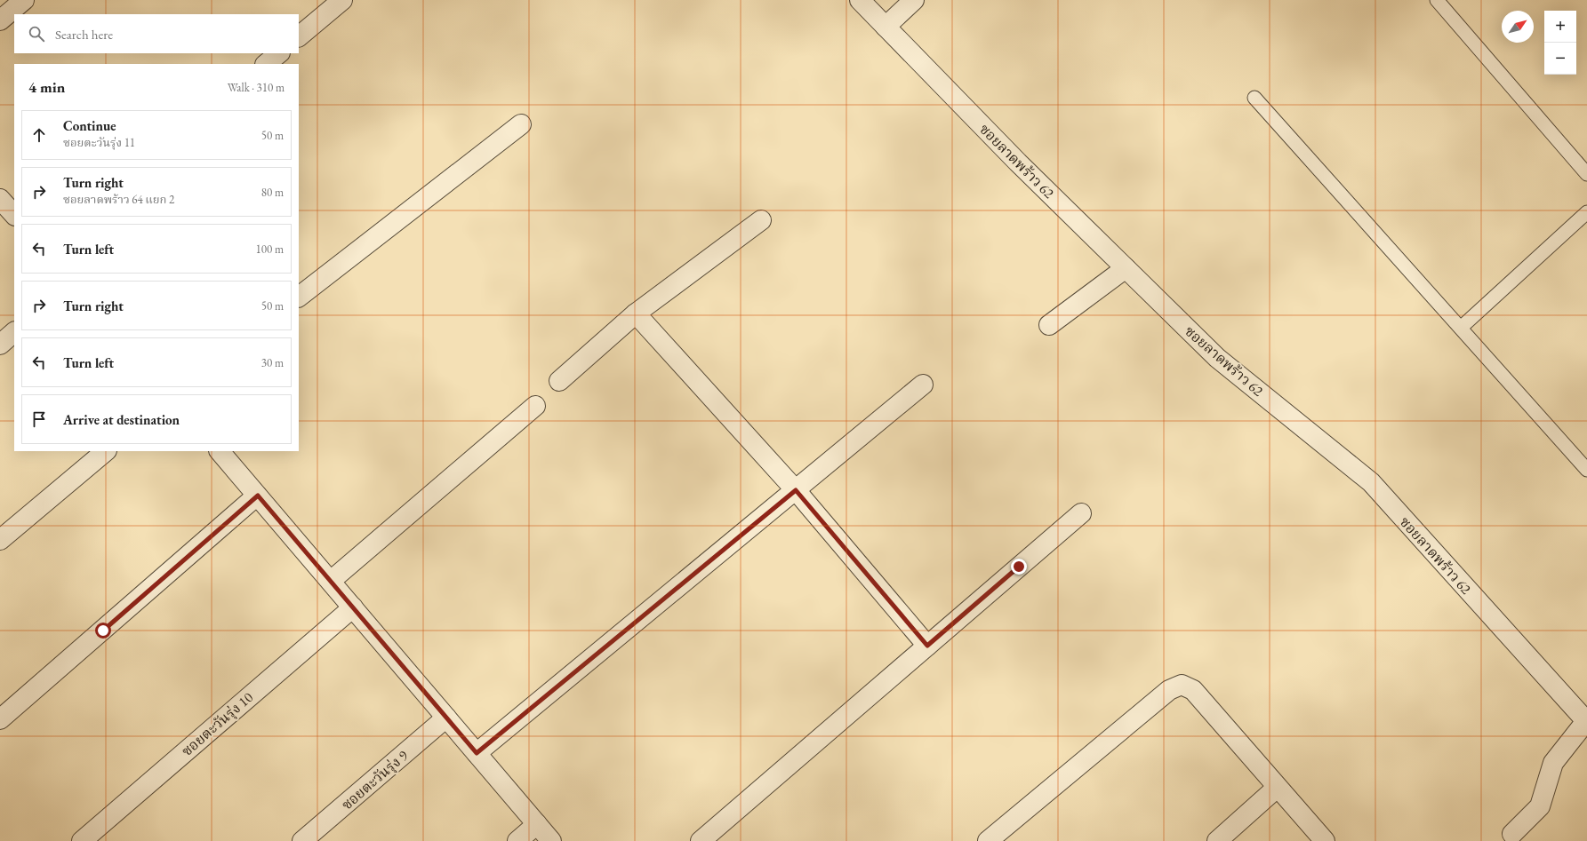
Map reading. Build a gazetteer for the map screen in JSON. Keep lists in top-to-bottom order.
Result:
{
  "streets": {
    "street": ["ซอยลาดพร้าว 62", "ซอยตะวันรุ่ง 10", "ซอยตะวันรุ่ง 9"]
  },
  "north": "top right",
  "page": {
    "map_buttons": ["+", "−"],
    "search": "Search here",
    "heading": ["4 min", "Walk · 310 m"],
    "list": [
      ["Continue", "ซอยตะวันรุ่ง 11", "50 m"],
      ["Turn right", "ซอยลาดพร้าว 64 แยก 2", "80 m"],
      ["Turn left", "100 m"],
      ["Turn right", "50 m"],
      ["Turn left", "30 m"],
      "Arrive at destination"
    ]
  }
}
